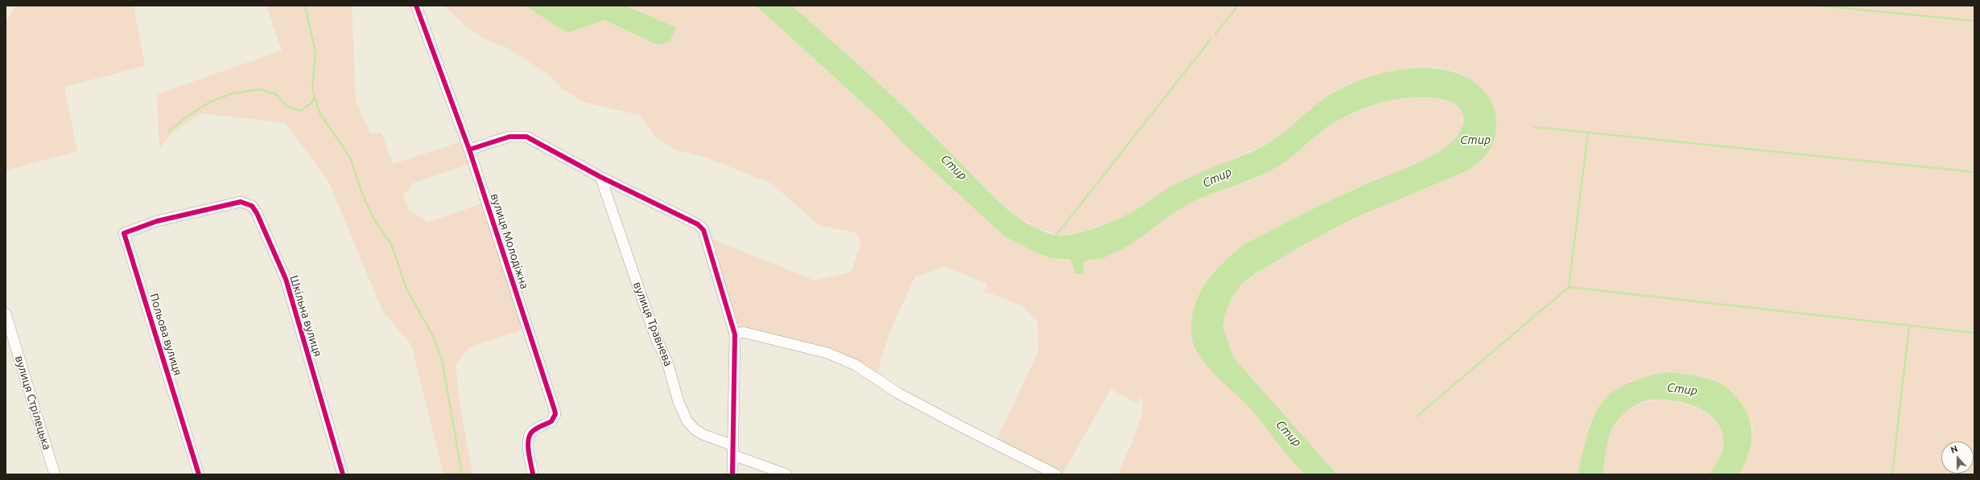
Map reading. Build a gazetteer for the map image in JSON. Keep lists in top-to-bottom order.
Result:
{
  "streets": {
    "street": [
      "вулиця Молодіжна",
      "Шкільна вулиця",
      "вулиця Травнева",
      "Польова вулиця",
      "вулиця Стрілецька"
    ]
  },
  "crossings": [
    ["Шкільна вулиця", "Польова вулиця"]
  ],
  "water": ["Стир"],
  "north": "top"
}
